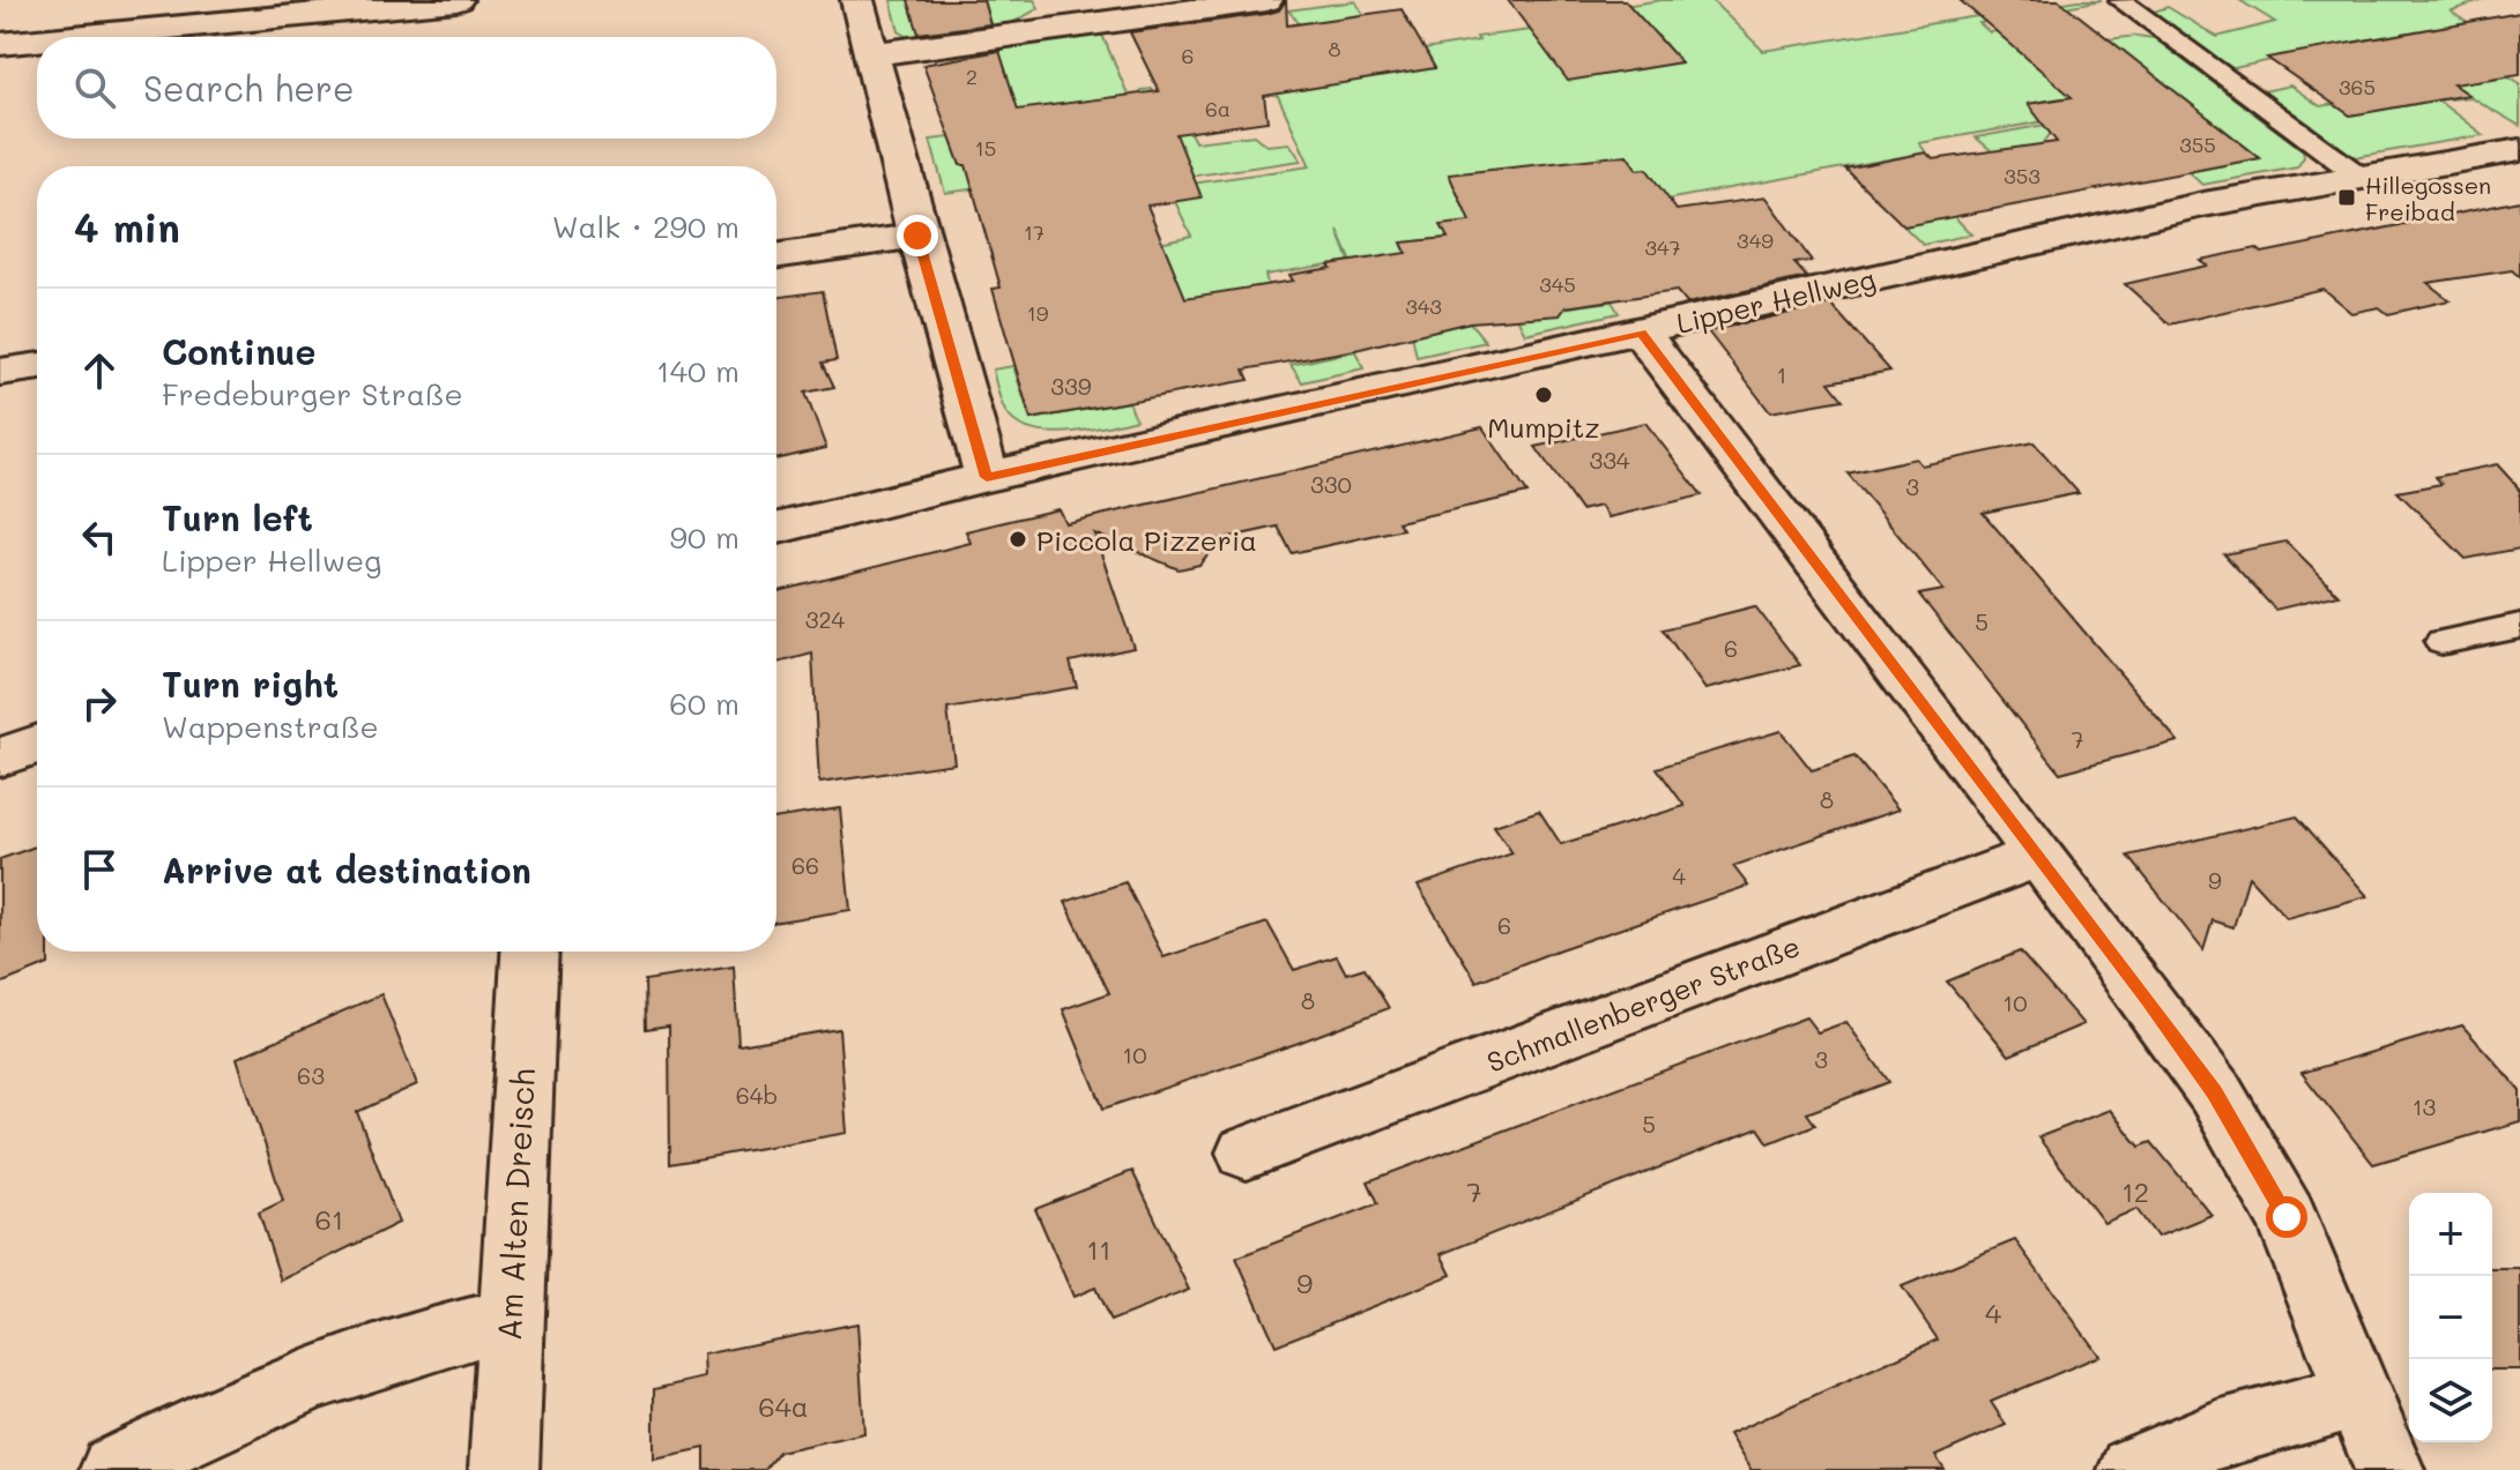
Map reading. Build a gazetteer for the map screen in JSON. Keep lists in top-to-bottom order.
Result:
{
  "streets": {
    "street": ["Lipper Hellweg", "Schmallenberger Straße", "Am Alten Dreisch"]
  },
  "places": {
    "transit": ["Hillegossen Freibad"],
    "other": ["Mumpitz", "Piccola Pizzeria"]
  },
  "house_numbers": [
    "8",
    "6",
    "2",
    "365",
    "6a",
    "355",
    "15",
    "353",
    "17",
    "349",
    "347",
    "345",
    "343",
    "19",
    "1",
    "339",
    "334",
    "330",
    "3",
    "324",
    "5",
    "6",
    "7",
    "8",
    "66",
    "4",
    "9",
    "6",
    "8",
    "10",
    "10",
    "3",
    "63",
    "64b",
    "13",
    "5",
    "7",
    "12",
    "61",
    "11",
    "9",
    "4",
    "64a"
  ],
  "page": {
    "search": "Search here",
    "heading": ["4 min", "Walk · 290 m"],
    "list": [
      ["Continue", "Fredeburger Straße", "140 m"],
      ["Turn left", "Lipper Hellweg", "90 m"],
      ["Turn right", "Wappenstraße", "60 m"],
      "Arrive at destination"
    ],
    "map_buttons": ["+", "−"]
  }
}
